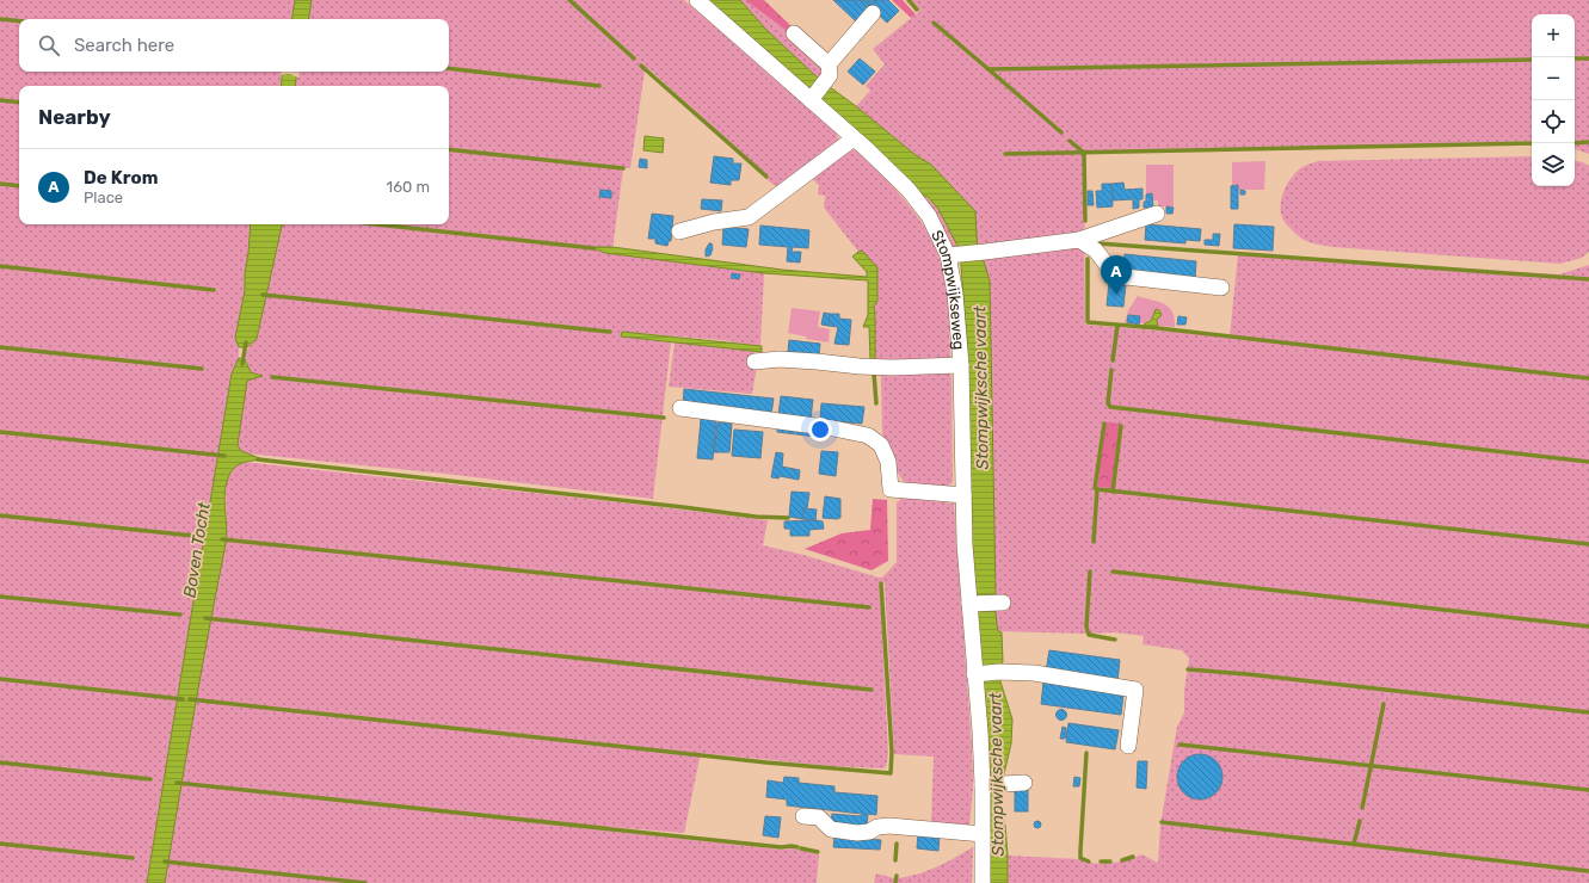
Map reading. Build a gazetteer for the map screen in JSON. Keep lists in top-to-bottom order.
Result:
{
  "streets": {
    "street": ["Stompwijkseweg"]
  },
  "water": ["Stompwijksche vaart", "Boven Tocht"],
  "page": {
    "map_buttons": ["+", "−"],
    "search": "Search here",
    "heading": "Nearby",
    "list": [
      {
        "mark": "A",
        "name": "De Krom",
        "note": "Place",
        "value": "160 m"
      }
    ],
    "pins": "A"
  }
}
